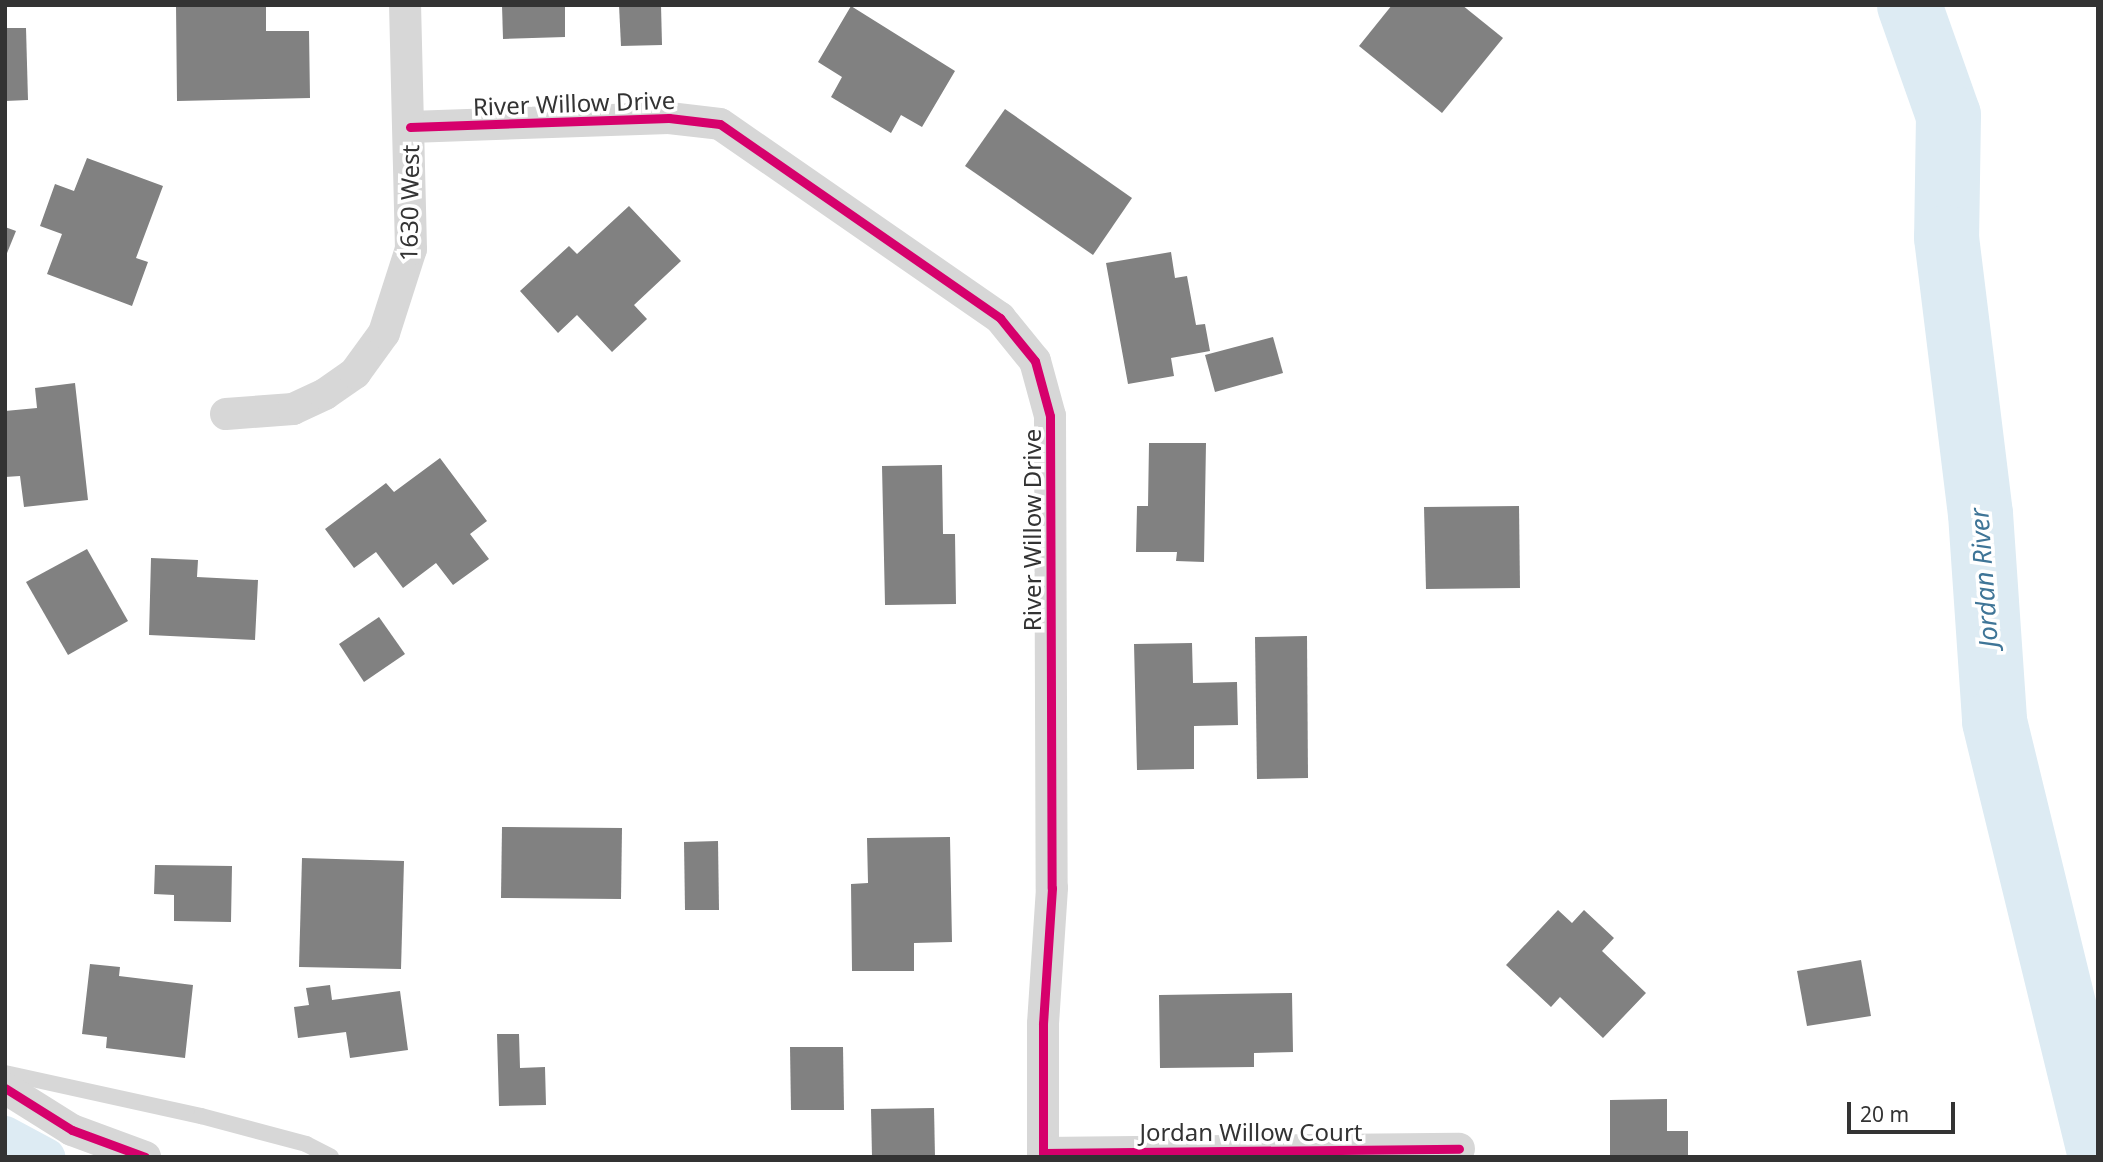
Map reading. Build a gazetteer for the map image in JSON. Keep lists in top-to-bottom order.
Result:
{
  "streets": {
    "street": ["River Willow Drive", "1630 West", "Jordan Willow Court"]
  },
  "crossings": [
    ["River Willow Drive", "1630 West"],
    ["River Willow Drive", "Jordan Willow Court"]
  ],
  "water": ["Jordan River"],
  "scale_bar": "20 m"
}
